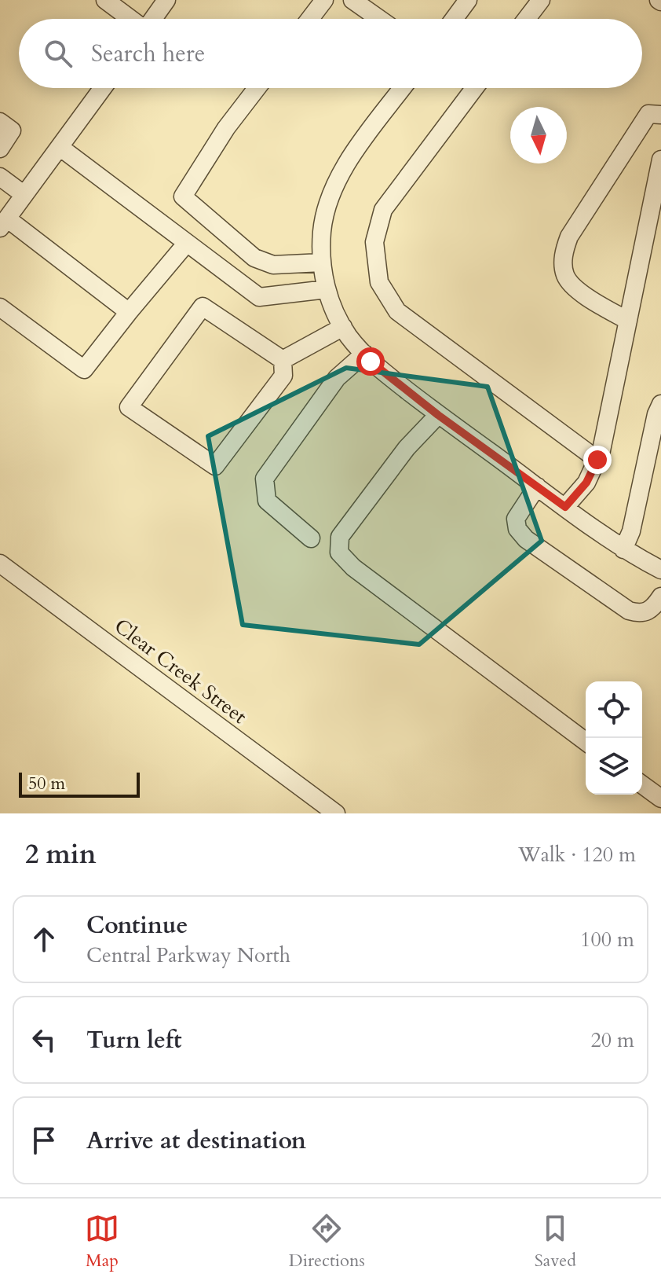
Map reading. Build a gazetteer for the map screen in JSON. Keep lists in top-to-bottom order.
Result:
{
  "streets": {
    "street": ["Clear Creek Street"]
  },
  "scale_bar": "50 m",
  "north": "bottom",
  "page": {
    "search": "Search here",
    "scale": "50 m",
    "heading": ["2 min", "Walk · 120 m"],
    "list": [
      ["Continue", "Central Parkway North", "100 m"],
      ["Turn left", "20 m"],
      "Arrive at destination"
    ],
    "nav": ["Map", "Directions", "Saved"]
  }
}
